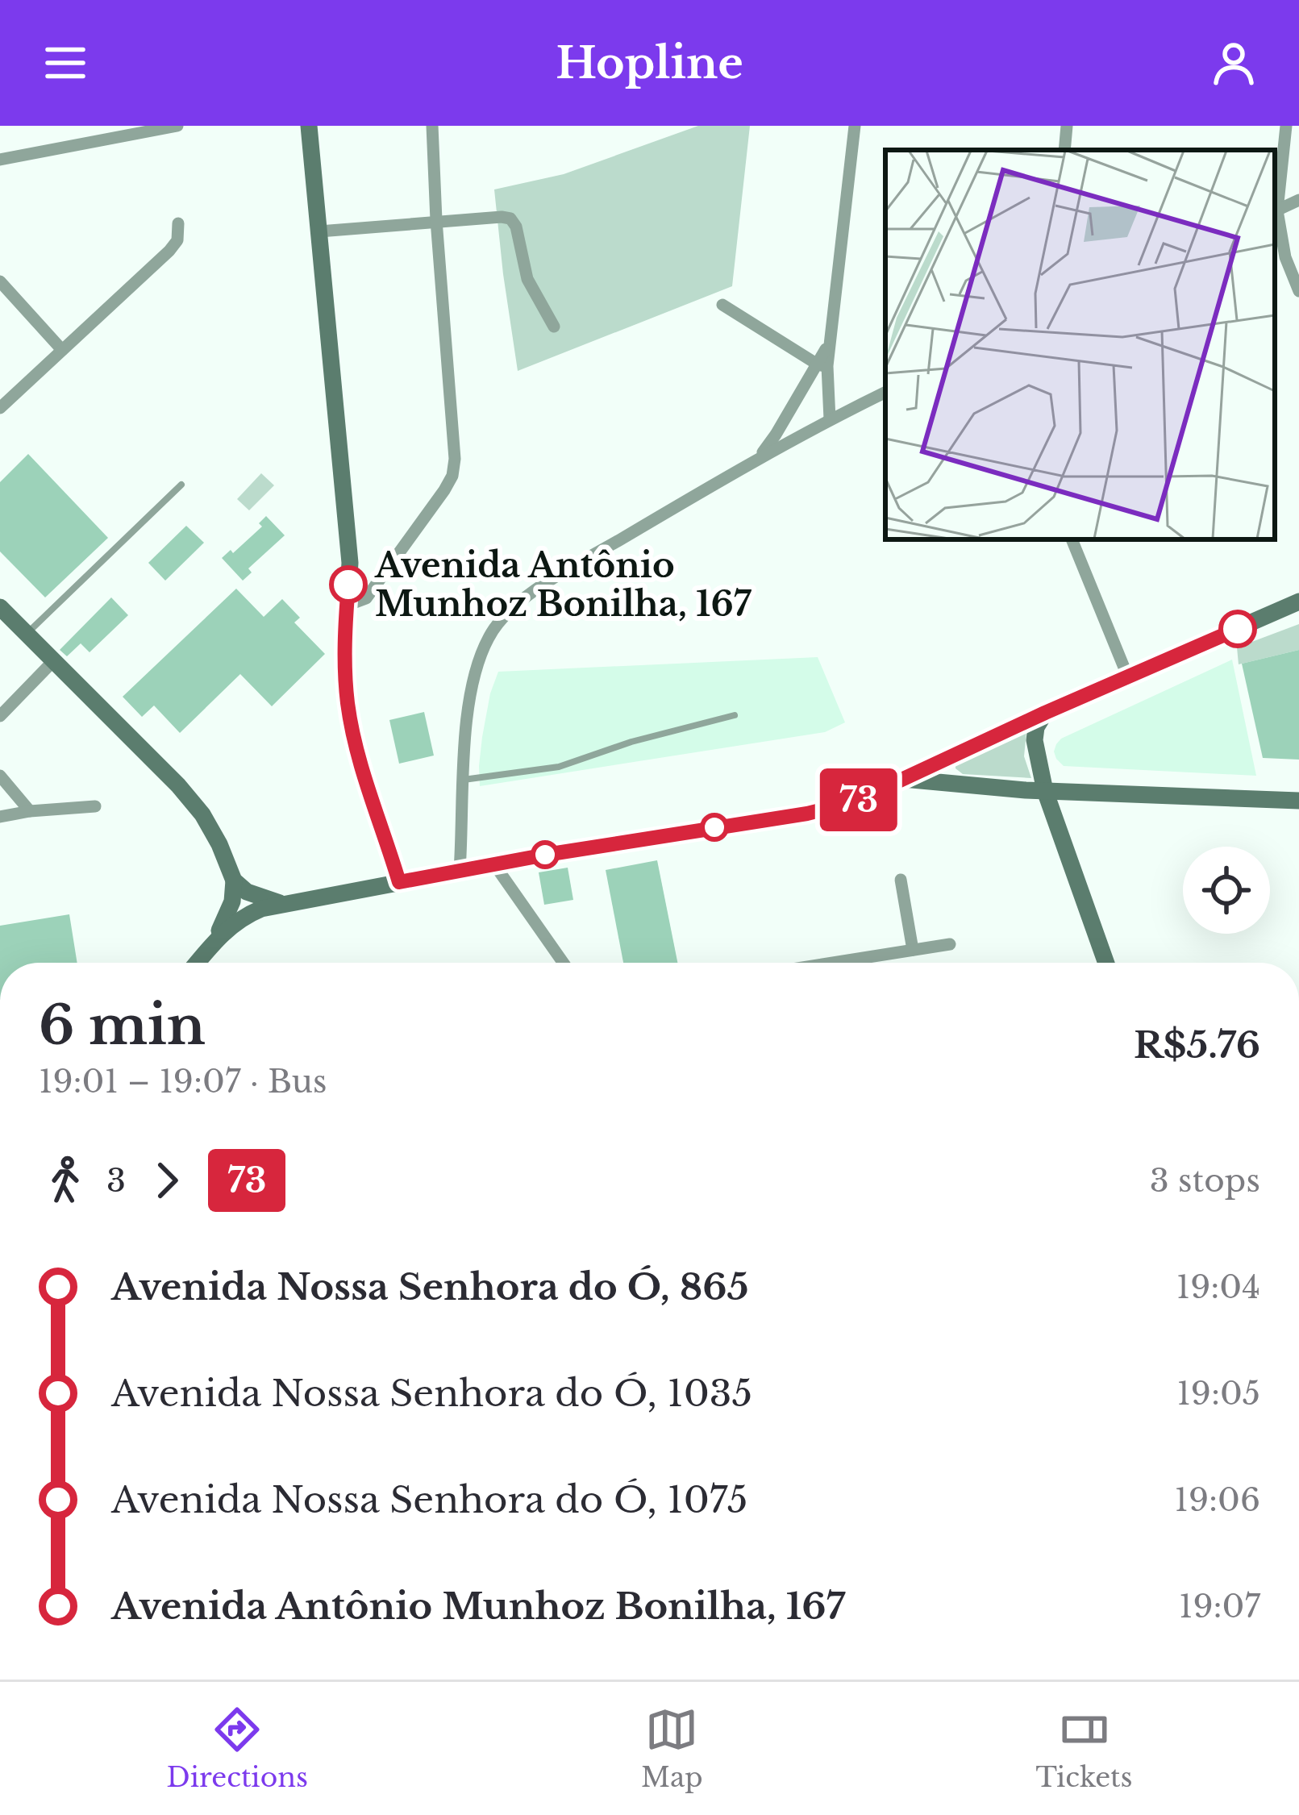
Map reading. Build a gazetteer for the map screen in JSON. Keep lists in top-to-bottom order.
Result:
{
  "places": ["Avenida Antônio Munhoz Bonilha, 167"],
  "lines": ["bus line 73"],
  "page": {
    "header": "Hopline",
    "on_map": "73",
    "heading": ["6 min", "19:01 – 19:07 · Bus", "R$5.76"],
    "legs": ["3", "73", "3 stops"],
    "list": [
      {
        "name": "Avenida Nossa Senhora do Ó, 865",
        "value": "19:04"
      },
      {
        "name": "Avenida Nossa Senhora do Ó, 1035",
        "value": "19:05"
      },
      {
        "name": "Avenida Nossa Senhora do Ó, 1075",
        "value": "19:06"
      },
      {
        "name": "Avenida Antônio Munhoz Bonilha, 167",
        "value": "19:07"
      }
    ],
    "tabs": ["Directions", "Map", "Tickets"]
  }
}
